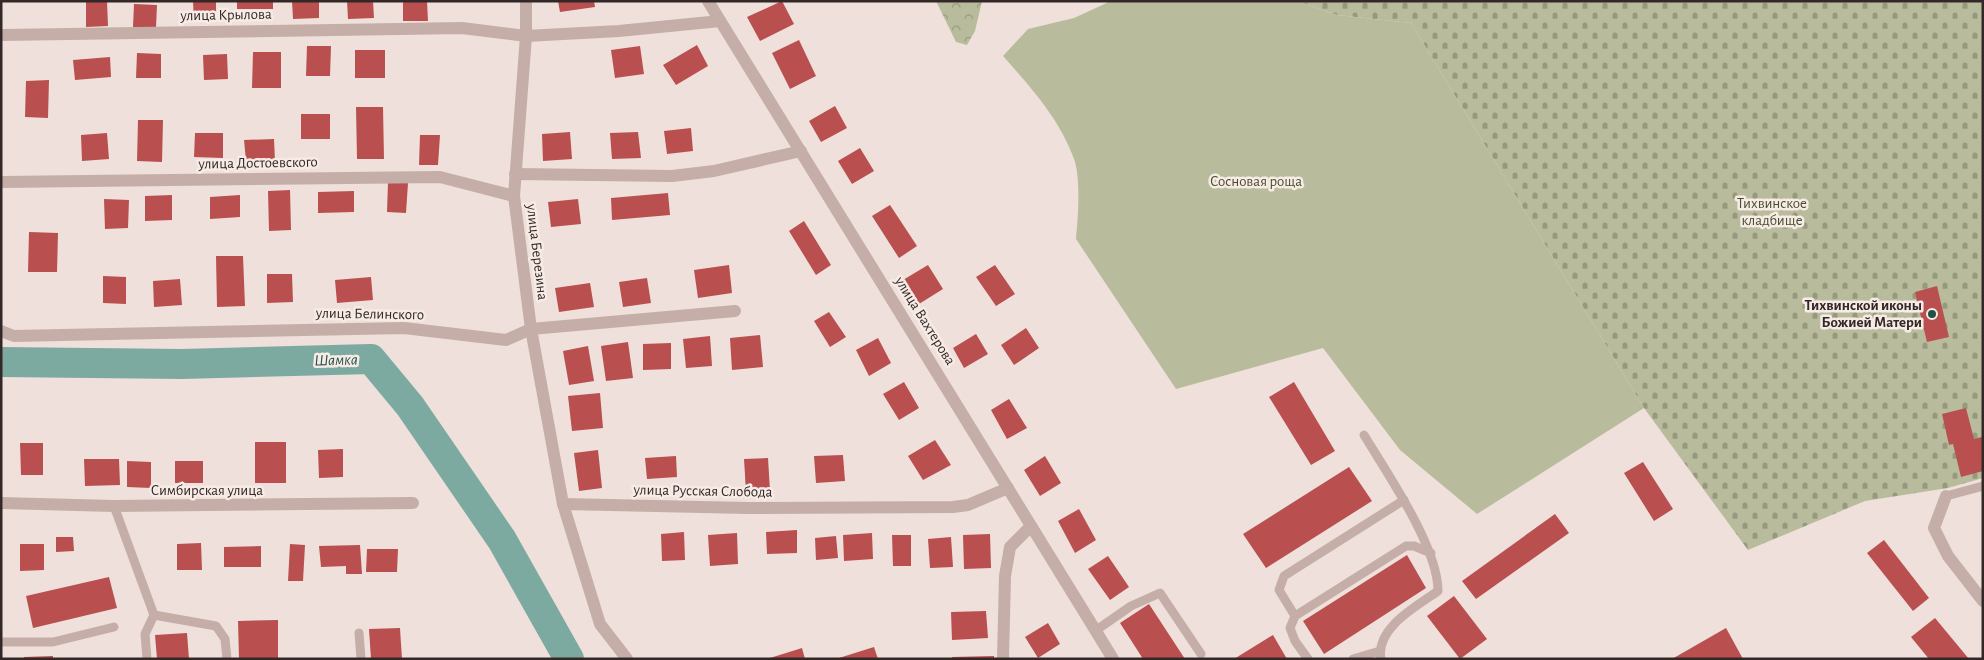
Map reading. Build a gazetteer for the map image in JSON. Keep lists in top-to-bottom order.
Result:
{
  "streets": {
    "street": [
      "улица Крылова",
      "улица Достоевского",
      "улица Березина",
      "улица Белинского",
      "улица Вахтерова",
      "Симбирская улица",
      "улица Русская Слобода"
    ]
  },
  "crossings": [
    ["улица Крылова", "улица Березина"],
    ["улица Крылова", "улица Вахтерова"],
    ["улица Достоевского", "улица Березина"],
    ["улица Березина", "улица Белинского"],
    ["улица Березина", "улица Русская Слобода"],
    ["улица Вахтерова", "улица Русская Слобода"]
  ],
  "water": ["Шамка"],
  "parks": ["Сосновая роща", "Тихвинское кладбище"],
  "places": ["Тихвинской иконы Божией Матери"]
}
